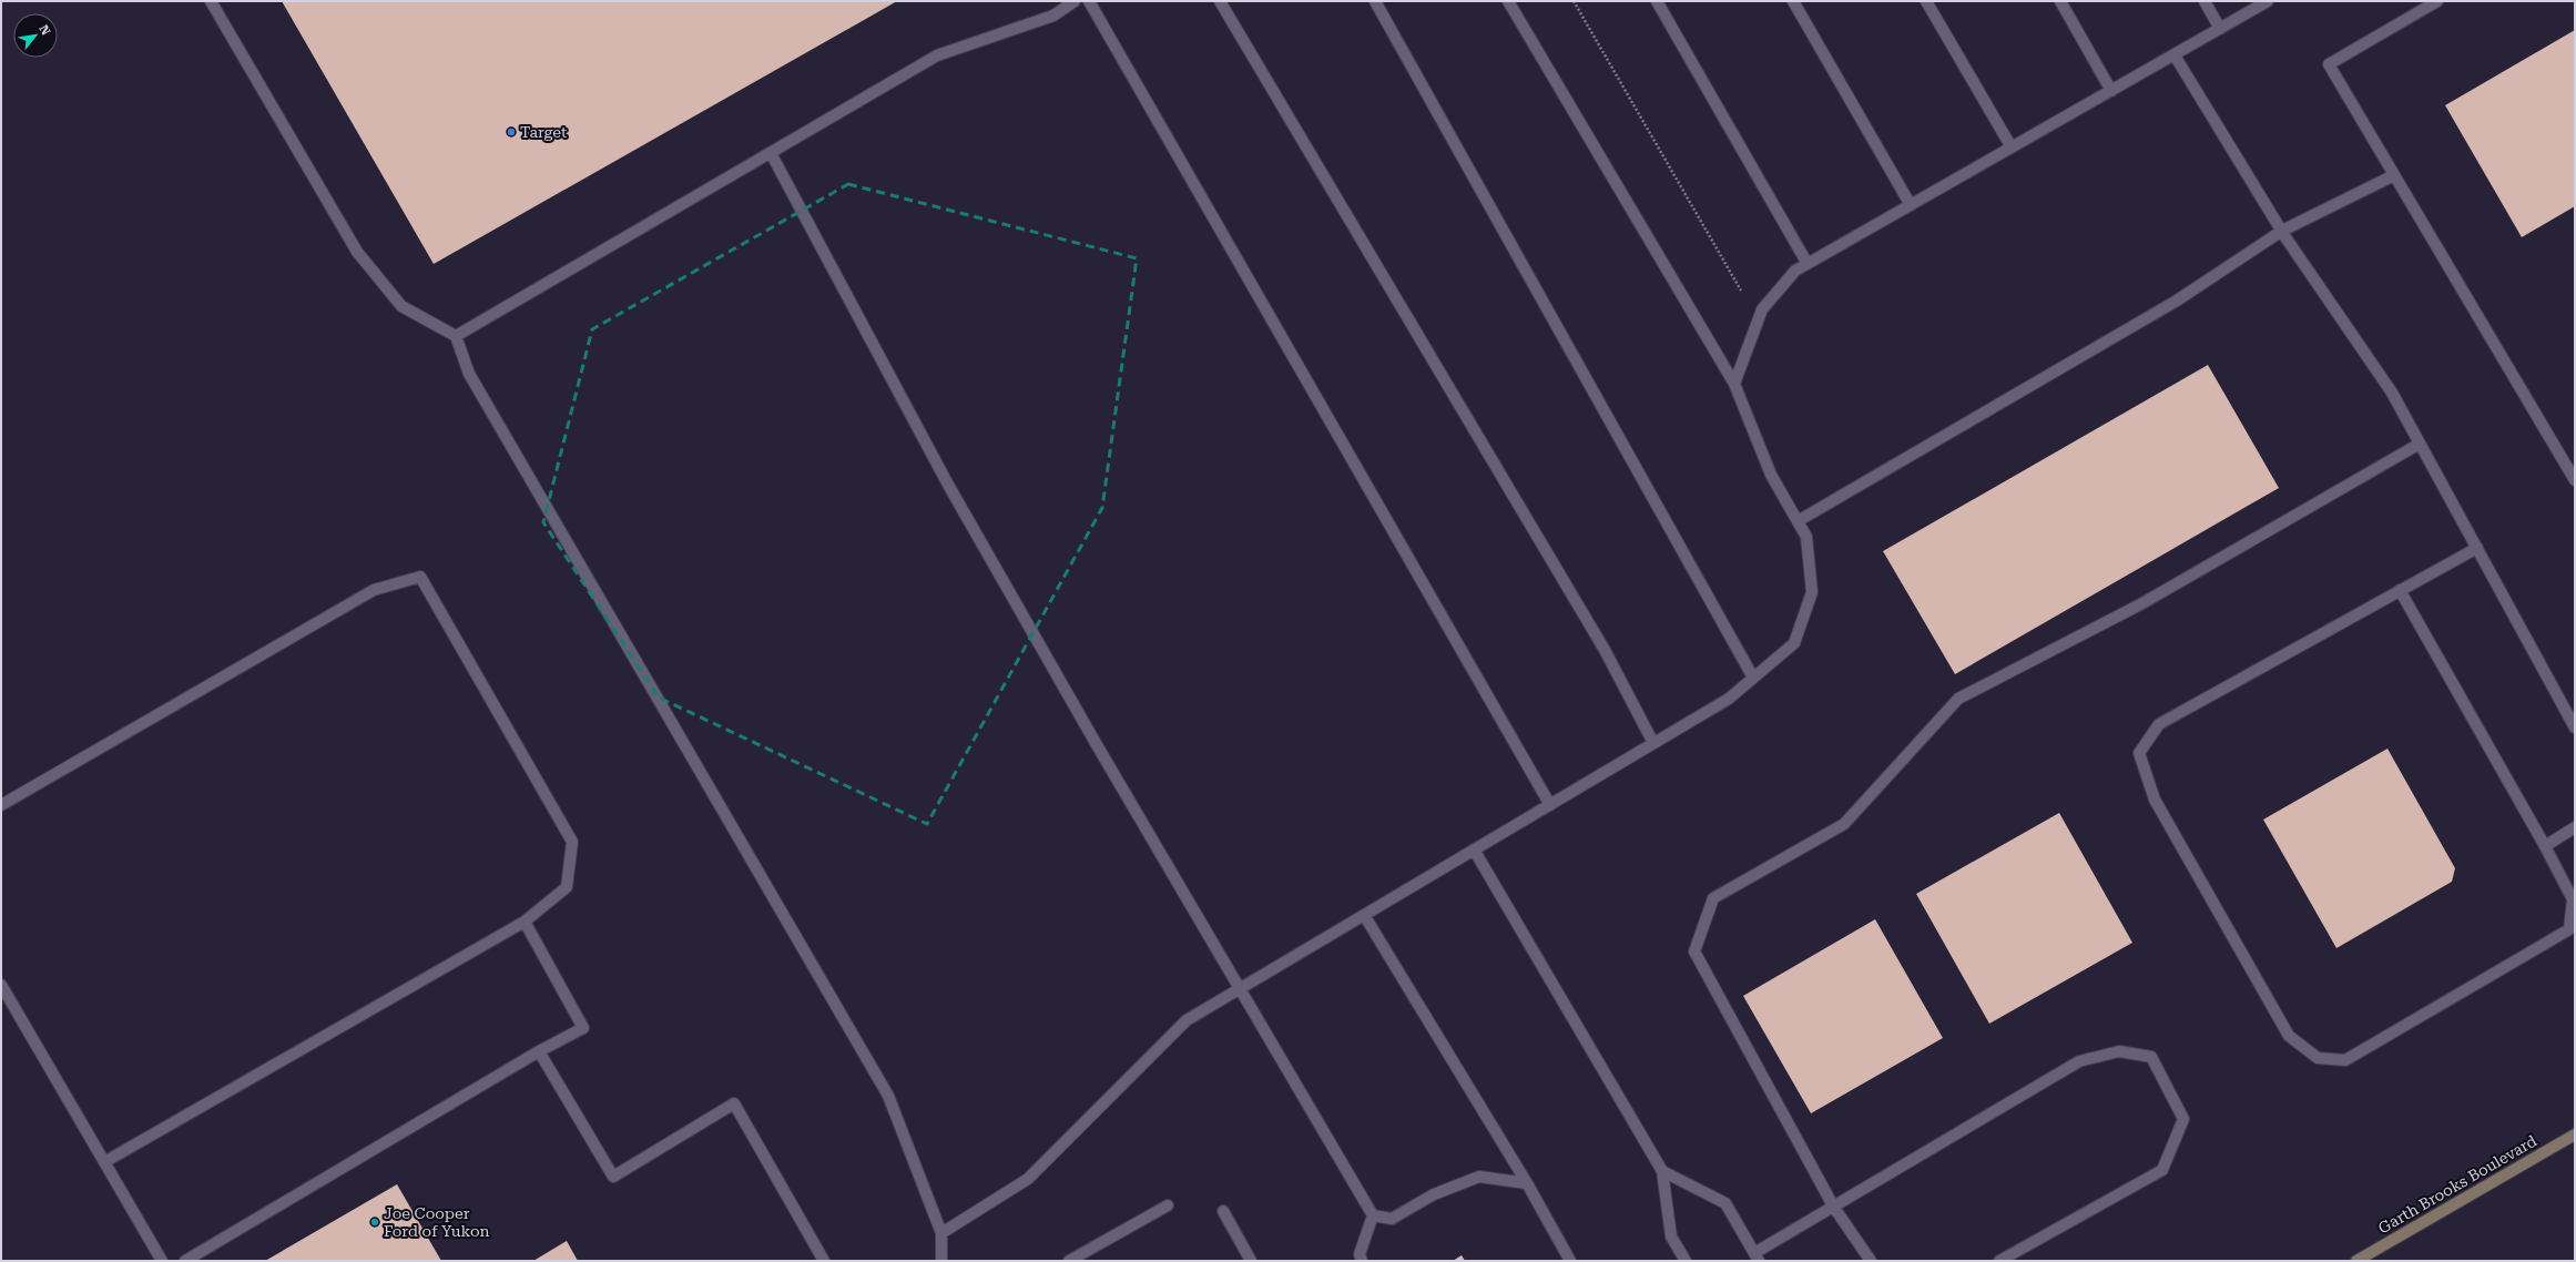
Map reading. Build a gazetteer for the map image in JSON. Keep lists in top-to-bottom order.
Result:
{
  "streets": {
    "street": ["Garth Brooks Boulevard"]
  },
  "places": ["Target", "Joe Cooper Ford of Yukon"],
  "north": "top right"
}
